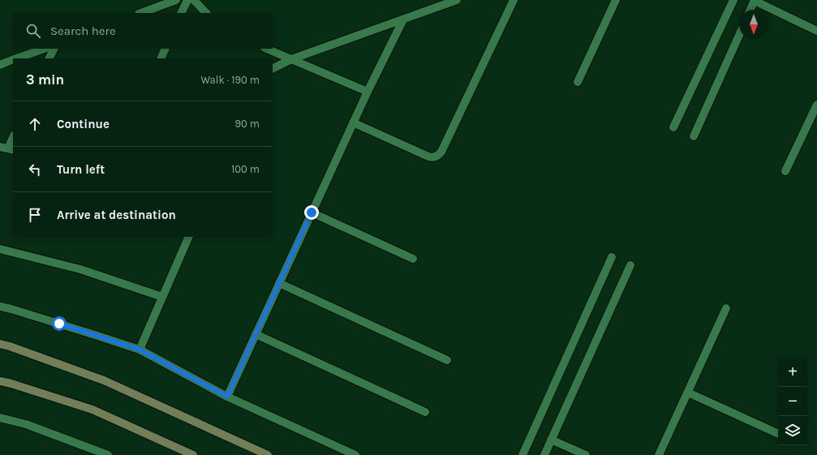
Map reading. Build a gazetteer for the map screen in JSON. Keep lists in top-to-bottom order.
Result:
{
  "north": "bottom",
  "page": {
    "search": "Search here",
    "heading": ["3 min", "Walk · 190 m"],
    "list": [
      ["Continue", "90 m"],
      ["Turn left", "100 m"],
      "Arrive at destination"
    ],
    "map_buttons": ["+", "−"]
  }
}
